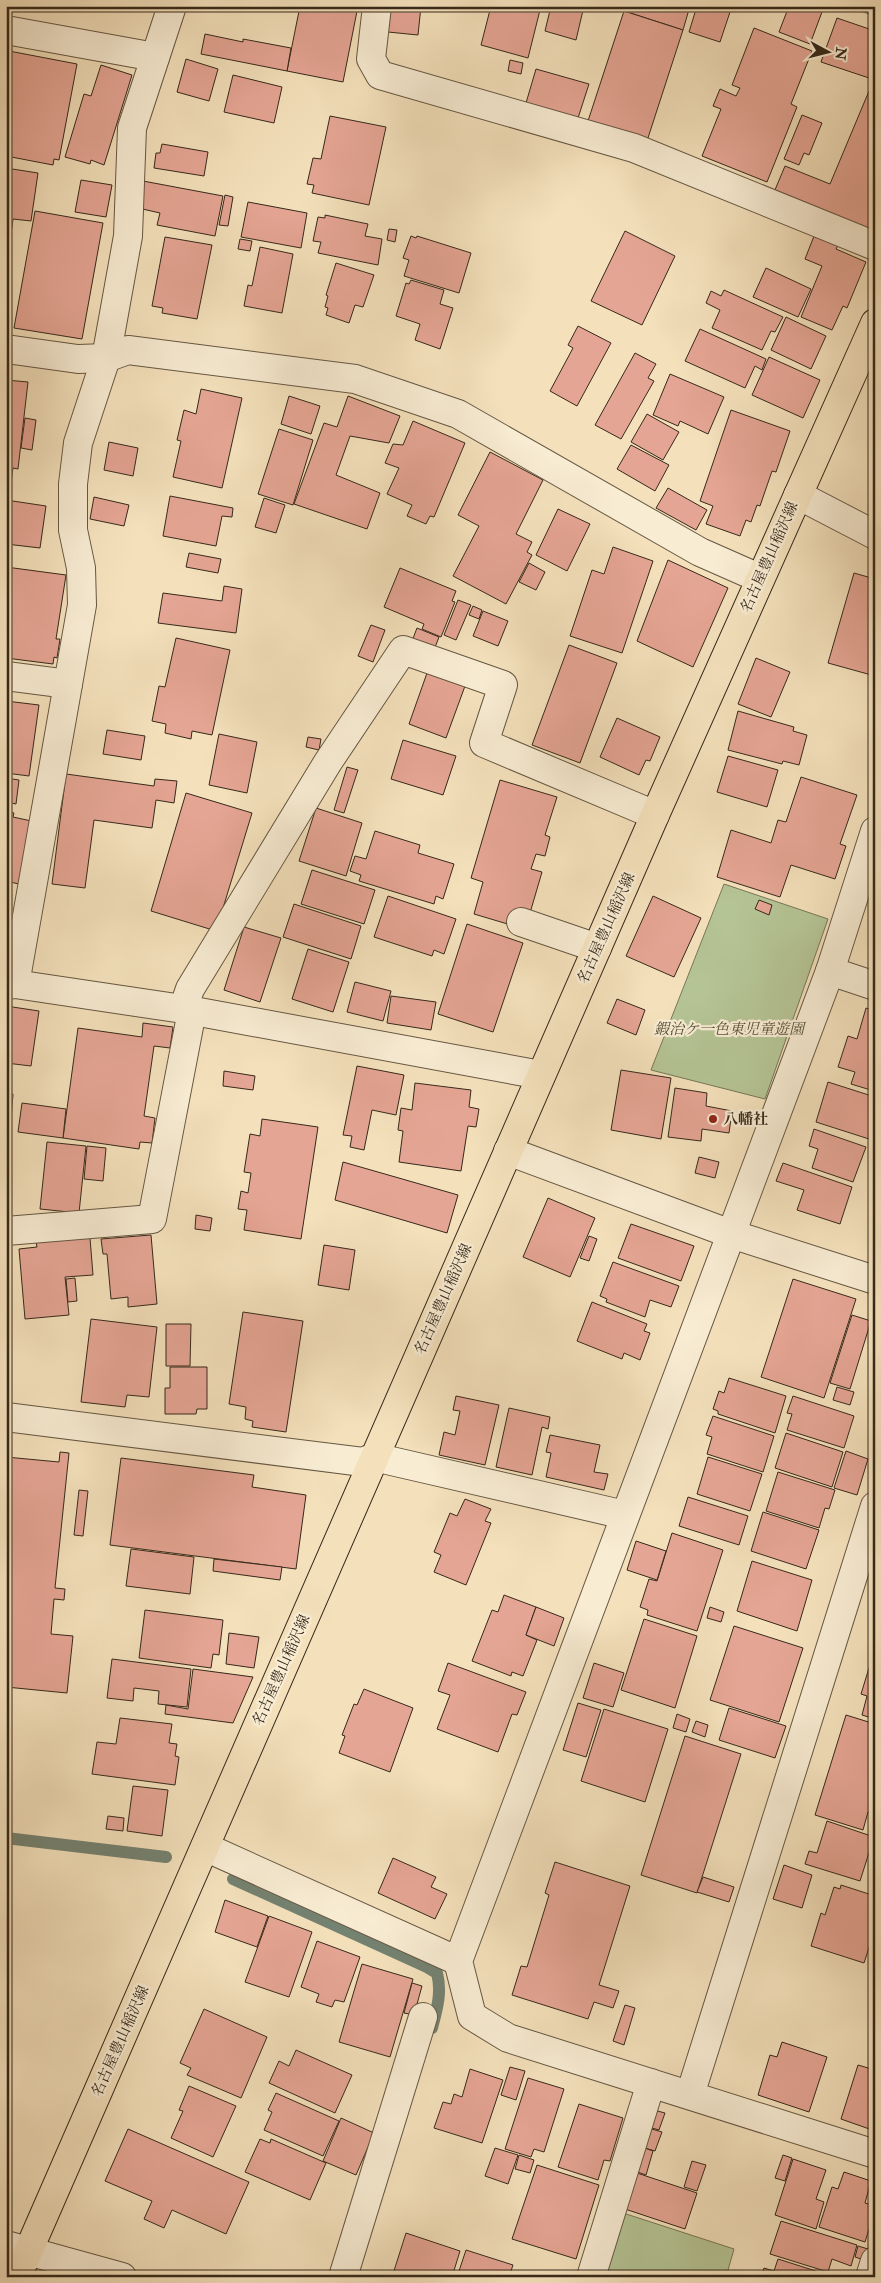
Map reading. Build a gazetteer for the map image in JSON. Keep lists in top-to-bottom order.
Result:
{
  "streets": {
    "main road": ["名古屋豊山稲沢線"]
  },
  "parks": ["鍜治ケ一色東児童遊園"],
  "places": ["八幡社"],
  "north": "right"
}
